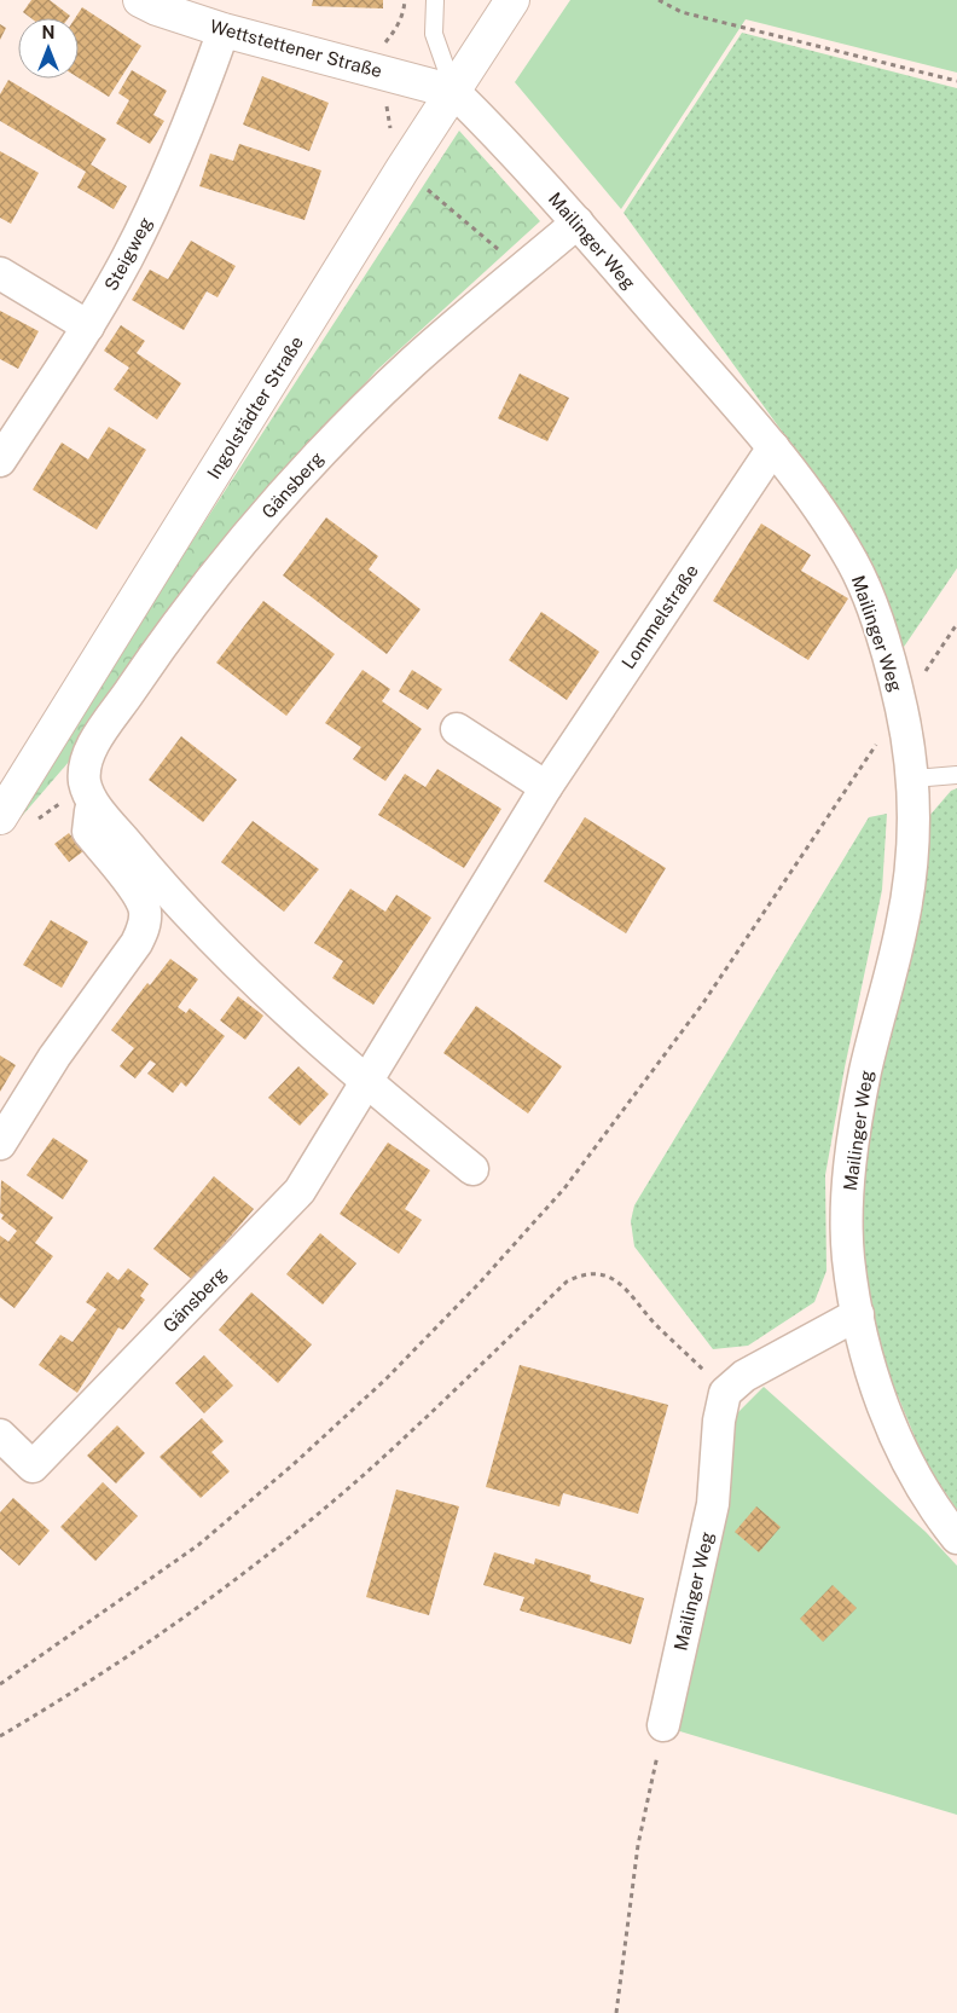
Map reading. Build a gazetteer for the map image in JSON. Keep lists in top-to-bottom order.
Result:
{
  "streets": {
    "main road": ["Wettstettener Straße", "Ingolstädter Straße"],
    "street": [
      "Mailinger Weg",
      "Steigweg",
      "Gänsberg",
      "Lommelstraße"
    ]
  },
  "crossings": [
    ["Wettstettener Straße", "Mailinger Weg"],
    ["Wettstettener Straße", "Steigweg"],
    ["Wettstettener Straße", "Ingolstädter Straße"],
    ["Mailinger Weg", "Ingolstädter Straße"],
    ["Mailinger Weg", "Gänsberg"],
    ["Mailinger Weg", "Lommelstraße"],
    ["Gänsberg", "Lommelstraße"]
  ],
  "north": "top"
}
